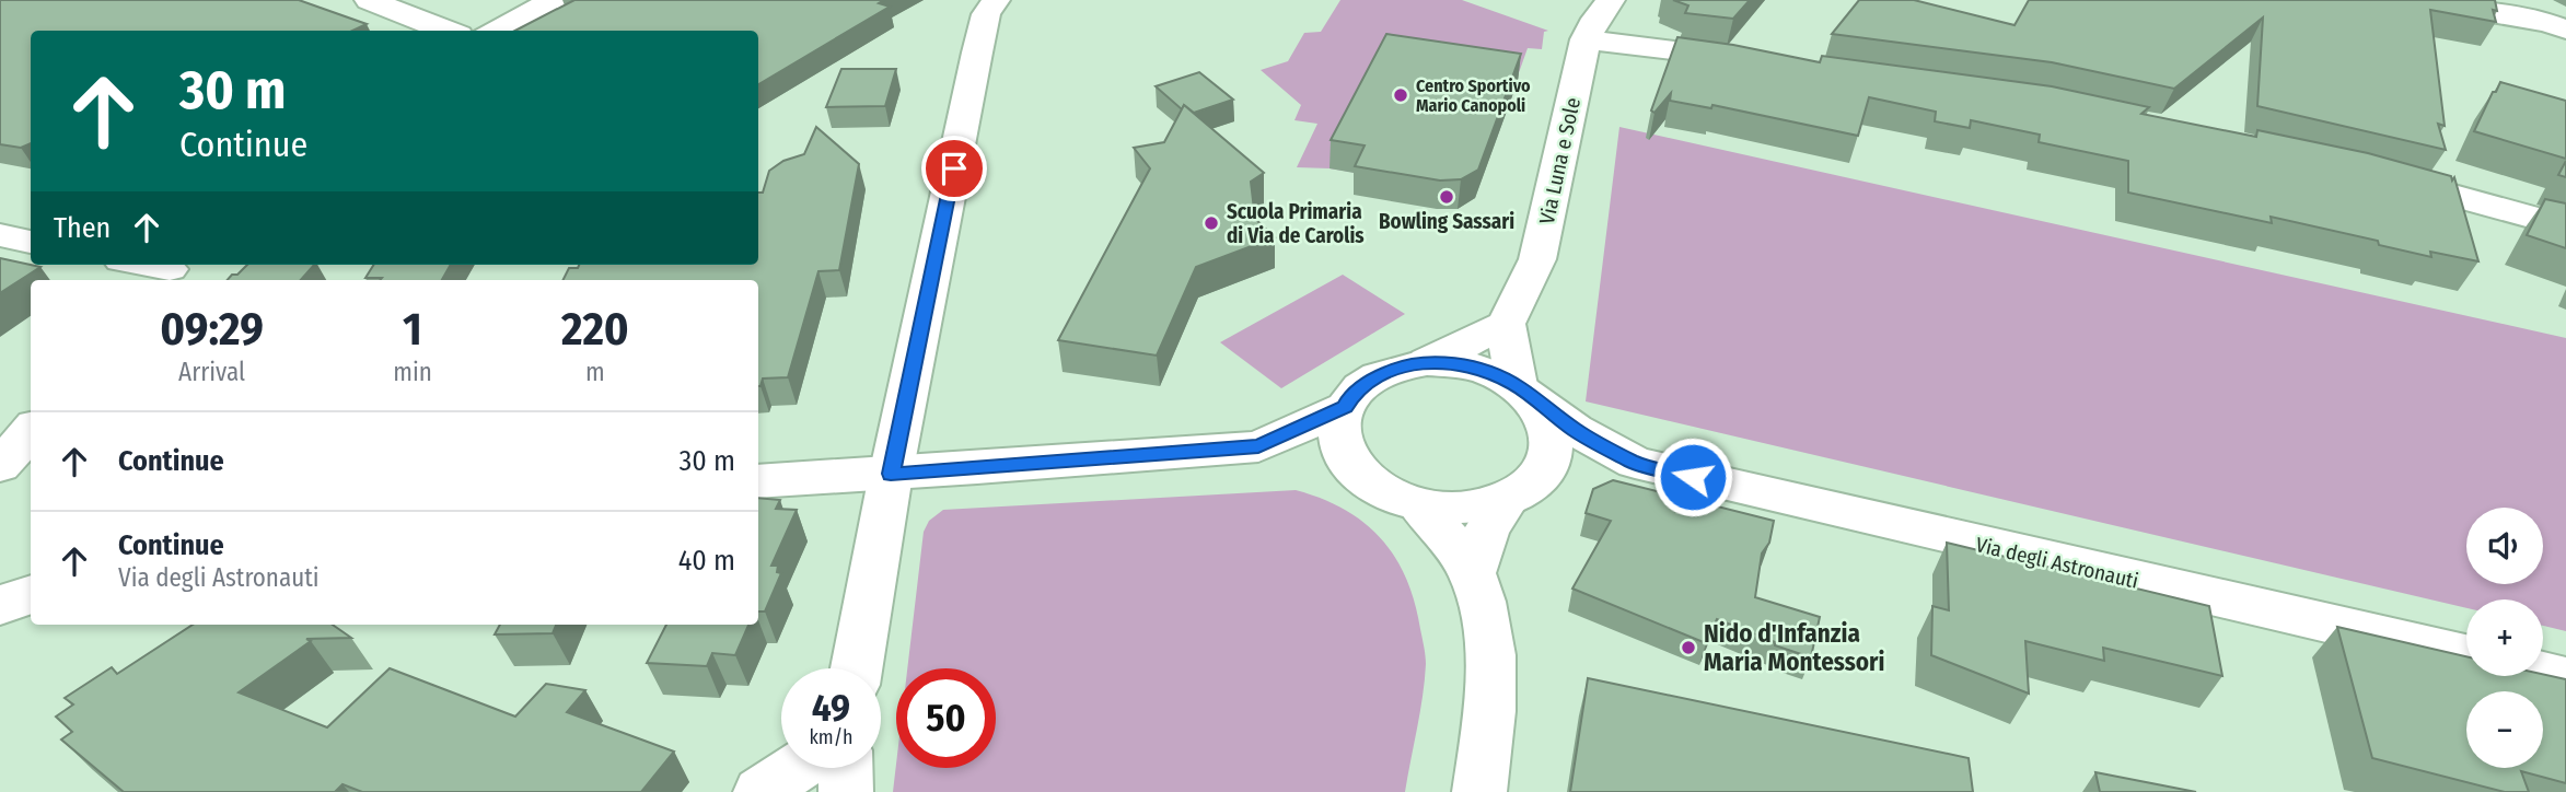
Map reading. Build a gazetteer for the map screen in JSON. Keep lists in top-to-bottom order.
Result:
{
  "streets": {
    "street": ["Via Luna e Sole", "Via degli Astronauti"]
  },
  "places": [
    "Centro Sportivo Mario Canopoli",
    "Bowling Sassari",
    "Scuola Primaria di Via de Carolis",
    "Nido d'Infanzia Maria Montessori"
  ],
  "page": {
    "turn": ["30 m", "Continue"],
    "then": "Then",
    "eta": [
      "09:29",
      "Arrival",
      "1",
      "min",
      "220",
      "m"
    ],
    "list": [
      {
        "name": "Continue",
        "value": "30 m"
      },
      {
        "name": "Continue",
        "note": "Via degli Astronauti",
        "value": "40 m"
      }
    ],
    "map_buttons": ["+", "−"],
    "speed": "49 km/h",
    "limit": "50"
  }
}
